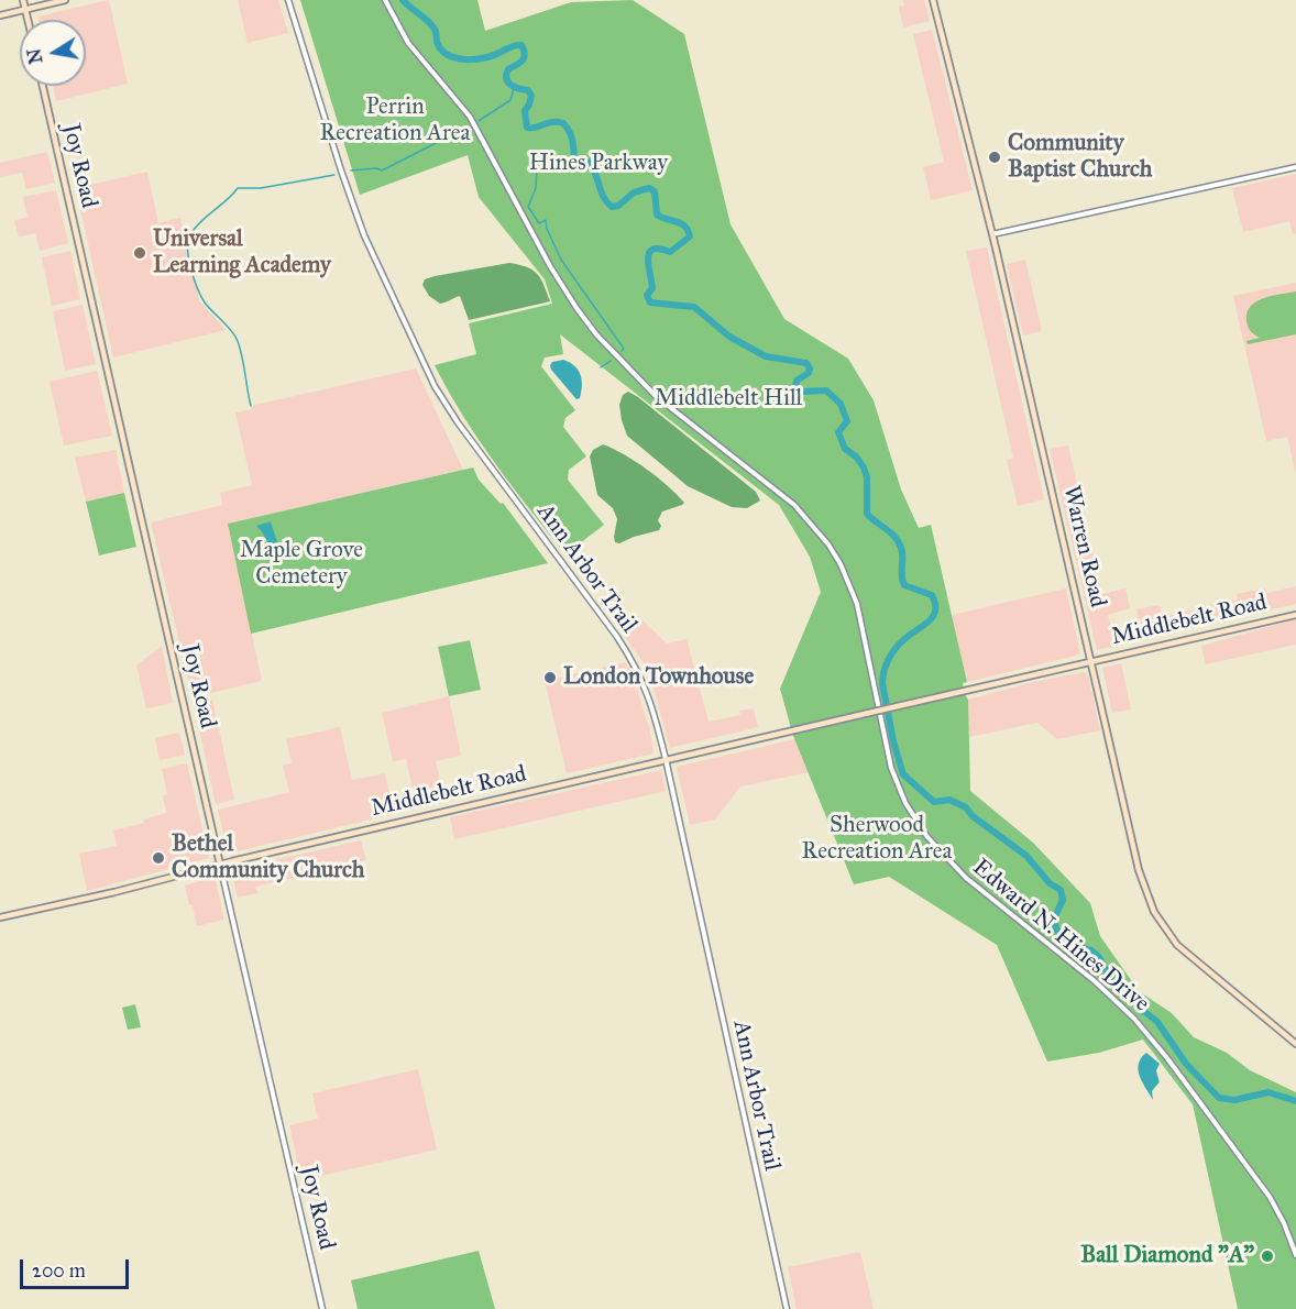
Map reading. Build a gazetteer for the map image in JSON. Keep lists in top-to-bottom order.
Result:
{
  "streets": {
    "main road": ["Joy Road", "Warren Road", "Middlebelt Road"],
    "street": ["Ann Arbor Trail", "Edward N. Hines Drive"]
  },
  "crossings": [
    ["Joy Road", "Middlebelt Road"],
    ["Warren Road", "Middlebelt Road"],
    ["Ann Arbor Trail", "Middlebelt Road"]
  ],
  "parks": [
    "Perrin Recreation Area",
    "Hines Parkway",
    "Middlebelt Hill",
    "Maple Grove Cemetery",
    "Sherwood Recreation Area"
  ],
  "places": [
    "Community Baptist Church",
    "Universal Learning Academy",
    "London Townhouse",
    "Bethel Community Church",
    "Ball Diamond \"A\""
  ],
  "scale_bar": "200 m",
  "north": "left"
}
